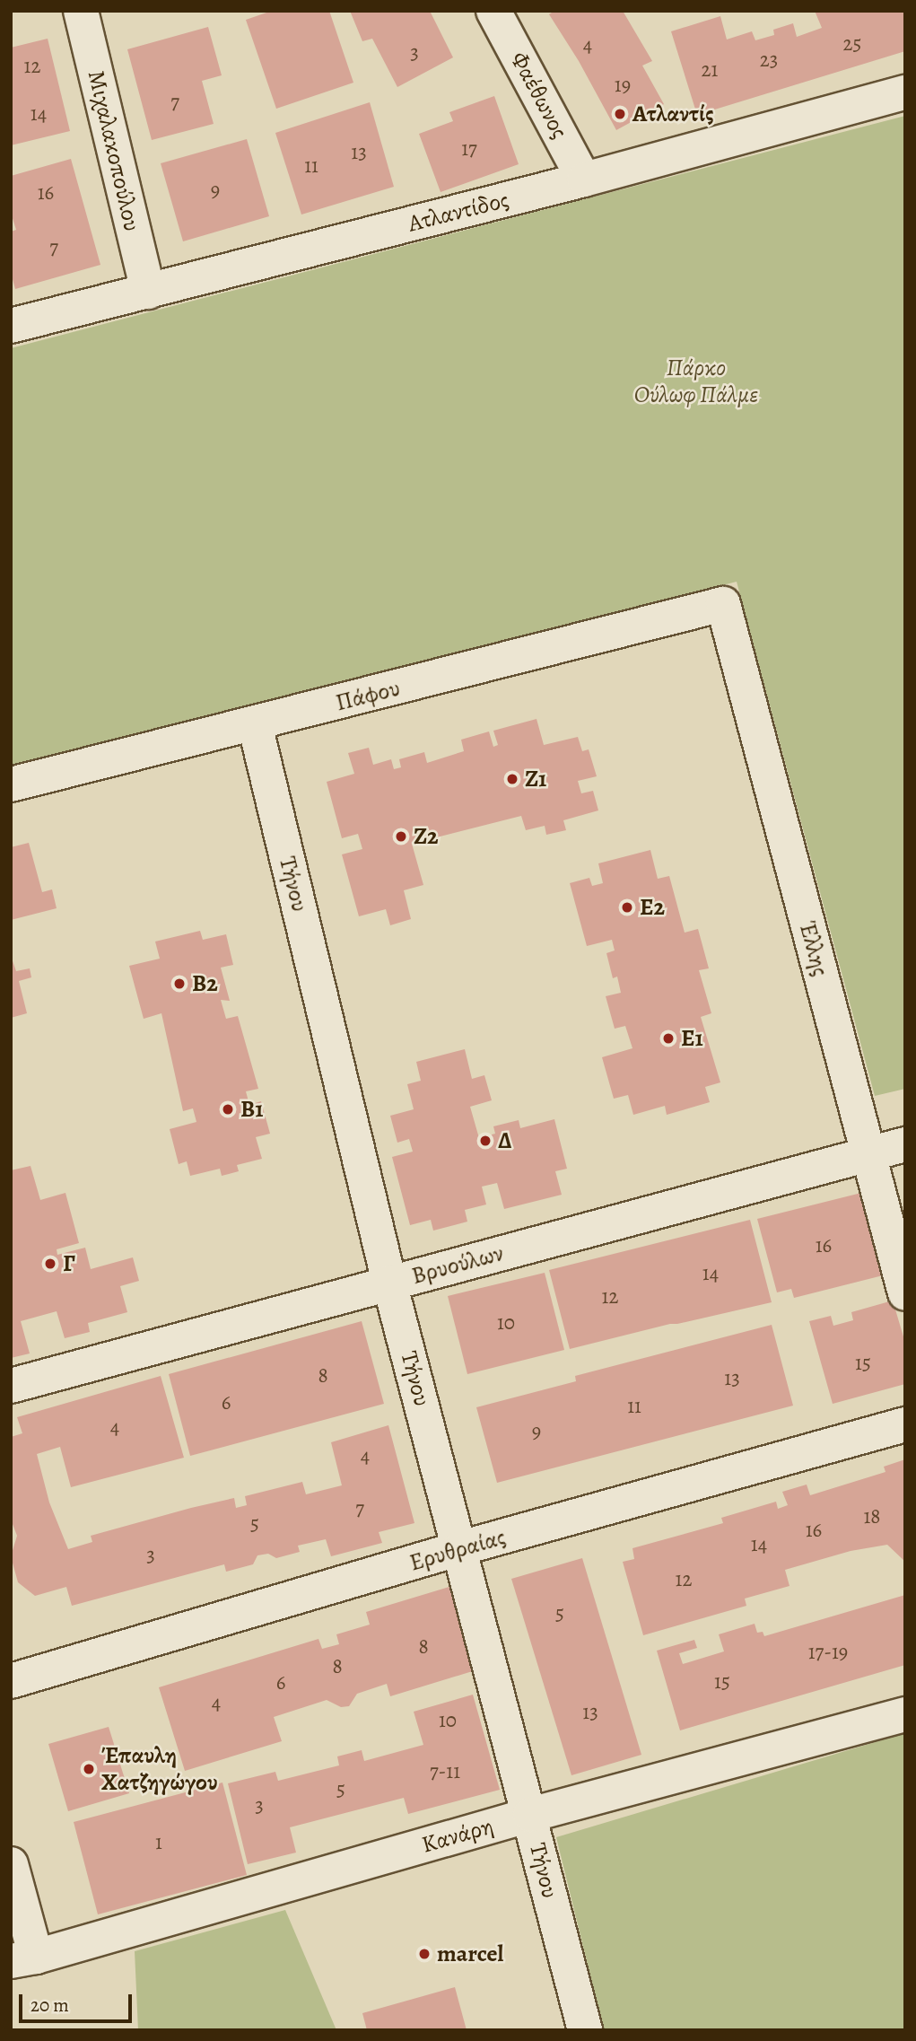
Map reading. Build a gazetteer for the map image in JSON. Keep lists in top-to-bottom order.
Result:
{
  "streets": {
    "street": [
      "Φαέθωνος",
      "Μιχαλακοπούλου",
      "Ατλαντίδος",
      "Πάφου",
      "Τήνου",
      "Έλλης",
      "Βρυούλων",
      "Ερυθραίας",
      "Κανάρη"
    ]
  },
  "crossings": [
    ["Φαέθωνος", "Ατλαντίδος"],
    ["Μιχαλακοπούλου", "Ατλαντίδος"],
    ["Πάφου", "Τήνου"],
    ["Πάφου", "Έλλης"],
    ["Τήνου", "Βρυούλων"],
    ["Τήνου", "Ερυθραίας"],
    ["Τήνου", "Κανάρη"],
    ["Έλλης", "Βρυούλων"]
  ],
  "parks": ["Πάρκο Ούλωφ Πάλμε"],
  "places": [
    "Ατλαντίς",
    "Ζ1",
    "Ζ2",
    "E2",
    "Β2",
    "E1",
    "Β1",
    "Δ",
    "Γ",
    "Έπαυλη Χατζηγώγου",
    "marcel"
  ],
  "house_numbers": [
    "25",
    "4",
    "3",
    "23",
    "12",
    "21",
    "19",
    "7",
    "14",
    "17",
    "13",
    "11",
    "9",
    "16",
    "7",
    "16",
    "14",
    "12",
    "10",
    "15",
    "8",
    "13",
    "6",
    "11",
    "4",
    "9",
    "4",
    "7",
    "18",
    "5",
    "16",
    "14",
    "3",
    "12",
    "5",
    "8",
    "17-19",
    "8",
    "15",
    "6",
    "4",
    "13",
    "10",
    "7-11",
    "5",
    "3",
    "1"
  ],
  "scale_bar": "20 m"
}
